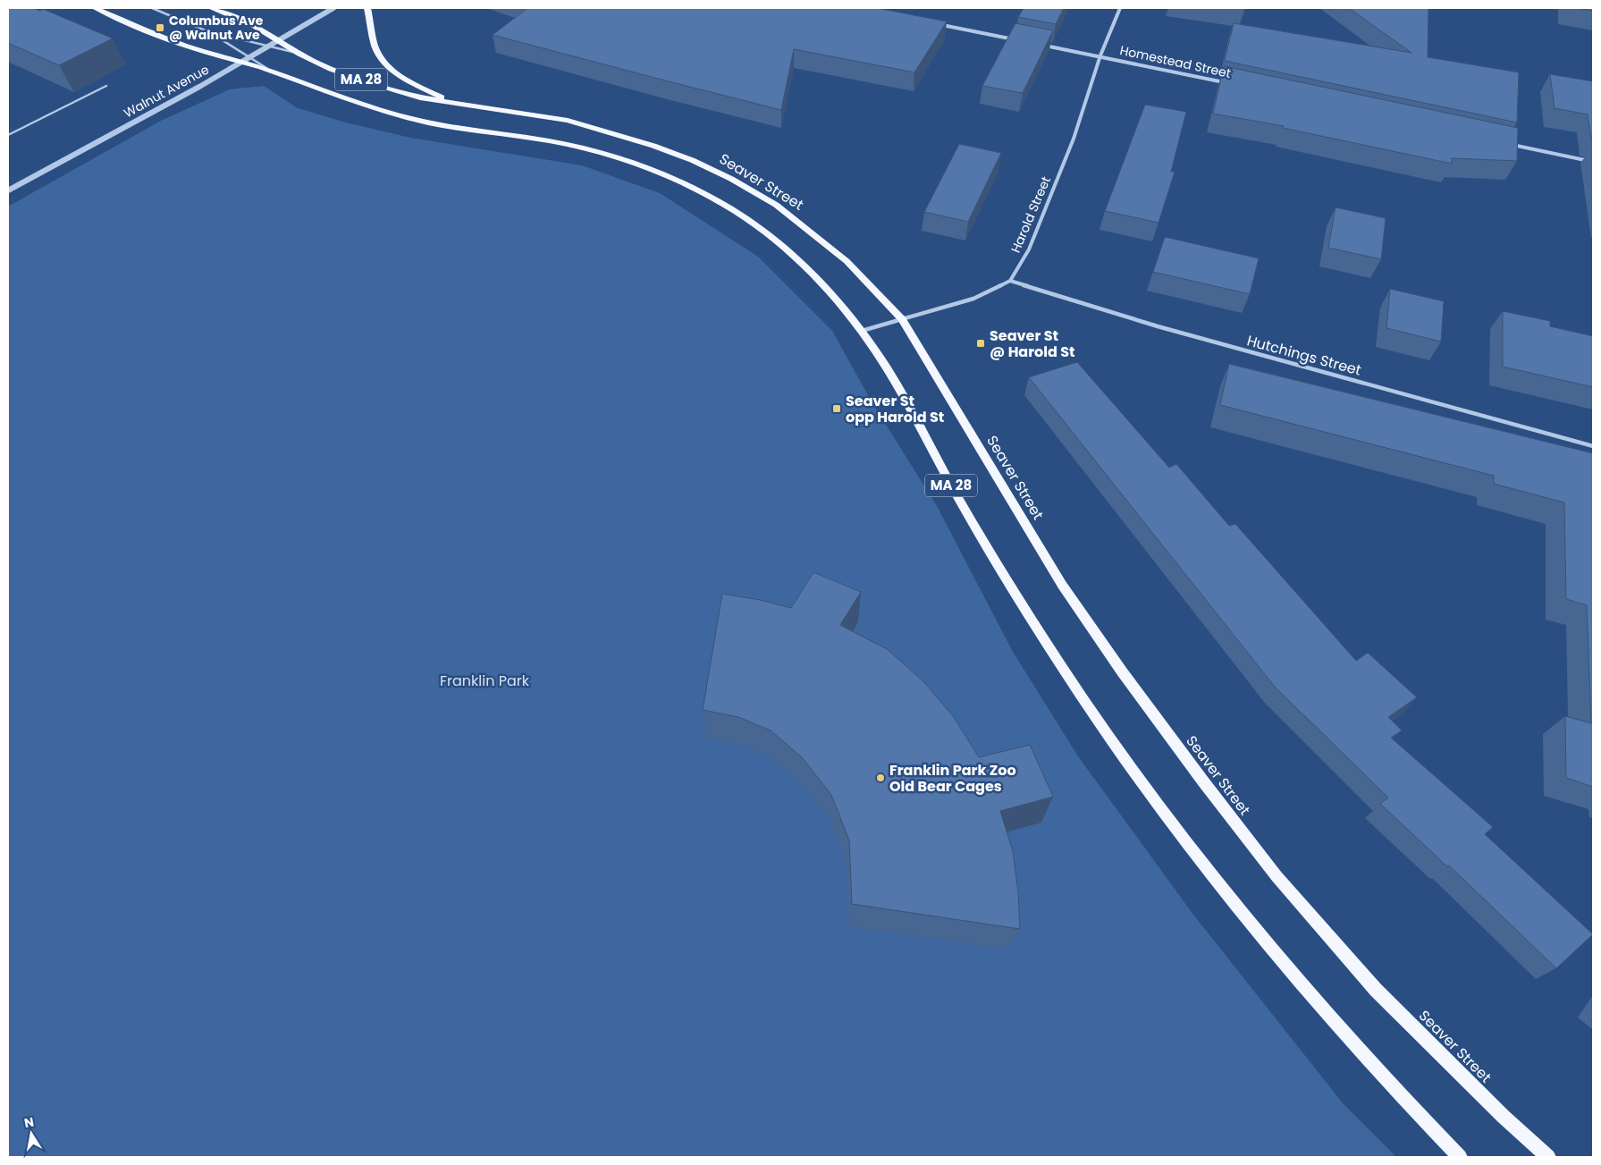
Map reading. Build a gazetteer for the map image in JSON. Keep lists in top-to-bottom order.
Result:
{
  "streets": {
    "main road": ["MA 28", "Seaver Street"],
    "street": [
      "Homestead Street",
      "Walnut Avenue",
      "Harold Street",
      "Hutchings Street"
    ]
  },
  "crossings": [
    ["Homestead Street", "Harold Street"],
    ["MA 28", "Walnut Avenue"],
    ["MA 28", "Seaver Street"],
    ["Walnut Avenue", "Seaver Street"],
    ["Harold Street", "Hutchings Street"]
  ],
  "parks": ["Franklin Park"],
  "places": {
    "transit": ["Columbus Ave @ Walnut Ave", "Seaver St @ Harold St", "Seaver St opp Harold St"],
    "other": ["Franklin Park Zoo Old Bear Cages"]
  },
  "north": "top"
}
